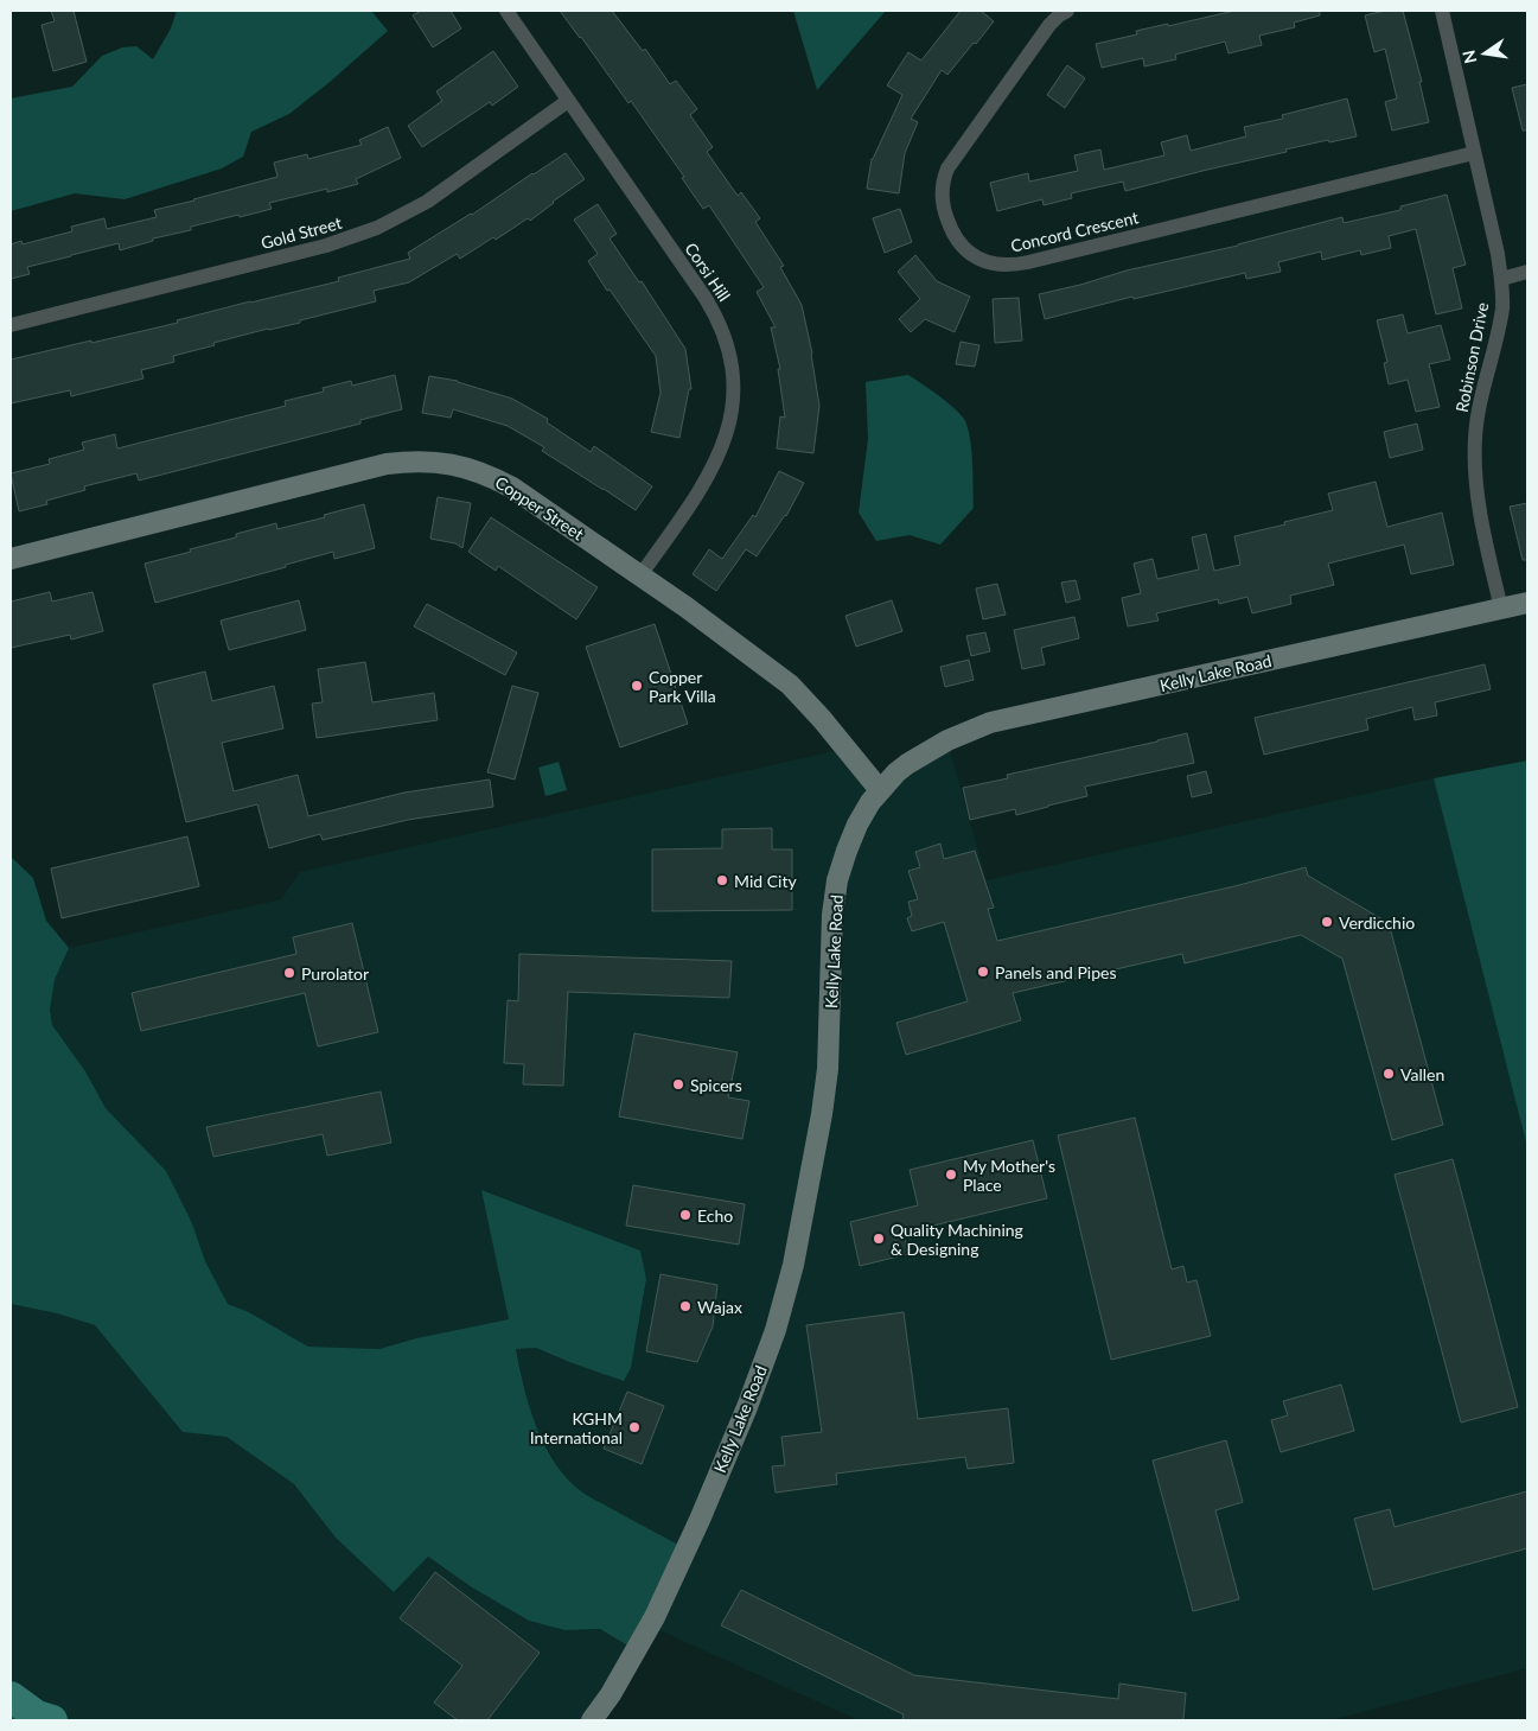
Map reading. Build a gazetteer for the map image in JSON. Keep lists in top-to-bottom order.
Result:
{
  "streets": {
    "street": [
      "Concord Crescent",
      "Gold Street",
      "Corsi Hill",
      "Robinson Drive",
      "Copper Street",
      "Kelly Lake Road"
    ]
  },
  "crossings": [
    ["Concord Crescent", "Robinson Drive"],
    ["Gold Street", "Corsi Hill"],
    ["Corsi Hill", "Copper Street"],
    ["Robinson Drive", "Kelly Lake Road"],
    ["Copper Street", "Kelly Lake Road"]
  ],
  "places": [
    "Copper Park Villa",
    "Mid City",
    "Verdicchio",
    "Panels and Pipes",
    "Purolator",
    "Vallen",
    "Spicers",
    "My Mother's Place",
    "Echo",
    "Quality Machining & Designing",
    "Wajax",
    "KGHM International"
  ],
  "north": "left"
}
